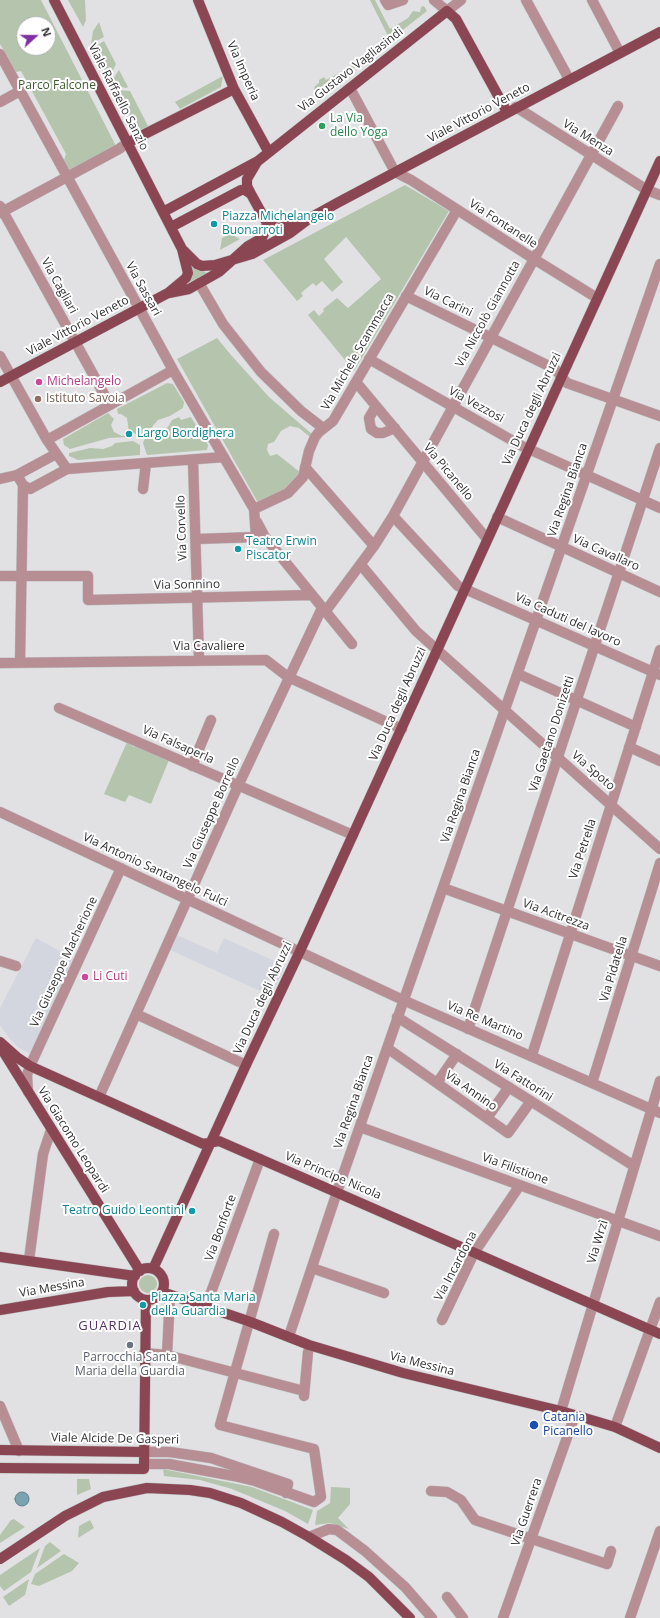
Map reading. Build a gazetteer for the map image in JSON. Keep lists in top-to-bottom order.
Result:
{
  "streets": {
    "main road": [
      "Via Gustavo Vagliasindi",
      "Via Imperia",
      "Viale Raffaello Sanzio",
      "Viale Vittorio Veneto",
      "Via Duca degli Abruzzi",
      "Via Giacomo Leopardi",
      "Via Principe Nicola",
      "Via Messina",
      "Viale Alcide De Gasperi"
    ],
    "street": [
      "Via Menza",
      "Via Fontanelle",
      "Via Cagliari",
      "Via Sassari",
      "Via Carini",
      "Via Niccolò Giannotta",
      "Via Michele Scammacca",
      "Via Vezzosi",
      "Via Picanello",
      "Via Regina Bianca",
      "Via Corvello",
      "Via Cavallaro",
      "Via Sonnino",
      "Via Caduti del lavoro",
      "Via Cavaliere",
      "Via Gaetano Donizetti",
      "Via Falsaperla",
      "Via Spoto",
      "Via Giuseppe Borrello",
      "Via Petrella",
      "Via Antonio Santangelo Fulci",
      "Via Acitrezza",
      "Via Giuseppe Macherione",
      "Via Pidatella",
      "Via Re Martino",
      "Via Fattorini",
      "Via Annino",
      "Via Filistione",
      "Via Bonforte",
      "Via Wrzì",
      "Via Incardona",
      "Via Guerrera"
    ]
  },
  "crossings": [
    ["Via Gustavo Vagliasindi", "Via Imperia"],
    ["Viale Vittorio Veneto", "Via Menza"],
    ["Viale Vittorio Veneto", "Via Fontanelle"],
    ["Viale Vittorio Veneto", "Via Cagliari"],
    ["Viale Vittorio Veneto", "Via Sassari"],
    ["Via Menza", "Via Niccolò Giannotta"],
    ["Via Menza", "Via Duca degli Abruzzi"],
    ["Via Fontanelle", "Via Niccolò Giannotta"],
    ["Via Fontanelle", "Via Michele Scammacca"],
    ["Via Fontanelle", "Via Duca degli Abruzzi"],
    ["Via Sassari", "Via Michele Scammacca"],
    ["Via Sassari", "Via Corvello"],
    ["Via Carini", "Via Niccolò Giannotta"],
    ["Via Carini", "Via Michele Scammacca"],
    ["Via Carini", "Via Duca degli Abruzzi"],
    ["Via Carini", "Via Regina Bianca"],
    ["Via Niccolò Giannotta", "Via Vezzosi"],
    ["Via Niccolò Giannotta", "Via Picanello"],
    ["Via Niccolò Giannotta", "Via Caduti del lavoro"],
    ["Via Niccolò Giannotta", "Via Spoto"],
    ["Via Niccolò Giannotta", "Via Giuseppe Borrello"],
    ["Via Michele Scammacca", "Via Vezzosi"],
    ["Via Vezzosi", "Via Duca degli Abruzzi"],
    ["Via Vezzosi", "Via Regina Bianca"],
    ["Via Vezzosi", "Via Gaetano Donizetti"],
    ["Via Duca degli Abruzzi", "Via Picanello"],
    ["Via Duca degli Abruzzi", "Via Cavallaro"],
    ["Via Duca degli Abruzzi", "Via Caduti del lavoro"],
    ["Via Duca degli Abruzzi", "Via Cavaliere"],
    ["Via Duca degli Abruzzi", "Via Falsaperla"],
    ["Via Duca degli Abruzzi", "Via Spoto"],
    ["Via Duca degli Abruzzi", "Via Antonio Santangelo Fulci"],
    ["Via Duca degli Abruzzi", "Via Re Martino"],
    ["Via Duca degli Abruzzi", "Via Giacomo Leopardi"],
    ["Via Duca degli Abruzzi", "Via Principe Nicola"],
    ["Via Duca degli Abruzzi", "Via Messina"],
    ["Via Regina Bianca", "Via Cavallaro"],
    ["Via Regina Bianca", "Via Caduti del lavoro"],
    ["Via Regina Bianca", "Via Spoto"],
    ["Via Regina Bianca", "Via Acitrezza"],
    ["Via Regina Bianca", "Via Re Martino"],
    ["Via Regina Bianca", "Via Fattorini"],
    ["Via Regina Bianca", "Via Annino"],
    ["Via Regina Bianca", "Via Filistione"],
    ["Via Regina Bianca", "Via Principe Nicola"],
    ["Via Regina Bianca", "Via Messina"],
    ["Via Corvello", "Via Sonnino"],
    ["Via Corvello", "Via Cavaliere"],
    ["Via Cavallaro", "Via Gaetano Donizetti"],
    ["Via Caduti del lavoro", "Via Gaetano Donizetti"],
    ["Via Caduti del lavoro", "Via Petrella"],
    ["Via Cavaliere", "Via Giuseppe Borrello"],
    ["Via Gaetano Donizetti", "Via Spoto"],
    ["Via Gaetano Donizetti", "Via Acitrezza"],
    ["Via Gaetano Donizetti", "Via Re Martino"],
    ["Via Falsaperla", "Via Giuseppe Borrello"],
    ["Via Spoto", "Via Petrella"],
    ["Via Giuseppe Borrello", "Via Antonio Santangelo Fulci"],
    ["Via Giuseppe Borrello", "Via Principe Nicola"],
    ["Via Petrella", "Via Acitrezza"],
    ["Via Petrella", "Via Re Martino"],
    ["Via Antonio Santangelo Fulci", "Via Giuseppe Macherione"],
    ["Via Antonio Santangelo Fulci", "Via Re Martino"],
    ["Via Acitrezza", "Via Pidatella"],
    ["Via Giuseppe Macherione", "Via Giacomo Leopardi"],
    ["Via Giuseppe Macherione", "Via Principe Nicola"],
    ["Via Pidatella", "Via Re Martino"],
    ["Via Re Martino", "Via Wrzì"],
    ["Via Fattorini", "Via Annino"],
    ["Via Fattorini", "Via Wrzì"],
    ["Via Giacomo Leopardi", "Via Messina"],
    ["Via Filistione", "Via Wrzì"],
    ["Via Filistione", "Via Incardona"],
    ["Via Principe Nicola", "Via Bonforte"],
    ["Via Principe Nicola", "Via Wrzì"],
    ["Via Principe Nicola", "Via Incardona"],
    ["Via Bonforte", "Via Messina"],
    ["Via Wrzì", "Via Messina"],
    ["Via Messina", "Via Guerrera"]
  ],
  "districts": ["GUARDIA"],
  "parks": ["Parco Falcone"],
  "places": [
    "La Via dello Yoga",
    "Piazza Michelangelo Buonarroti",
    "Michelangelo",
    "Istituto Savoia",
    "Largo Bordighera",
    "Teatro Erwin Piscator",
    "Li Cuti",
    "Teatro Guido Leontini",
    "Piazza Santa Maria della Guardia",
    "Parrocchia Santa Maria della Guardia",
    "Catania Picanello"
  ],
  "north": "right"
}
